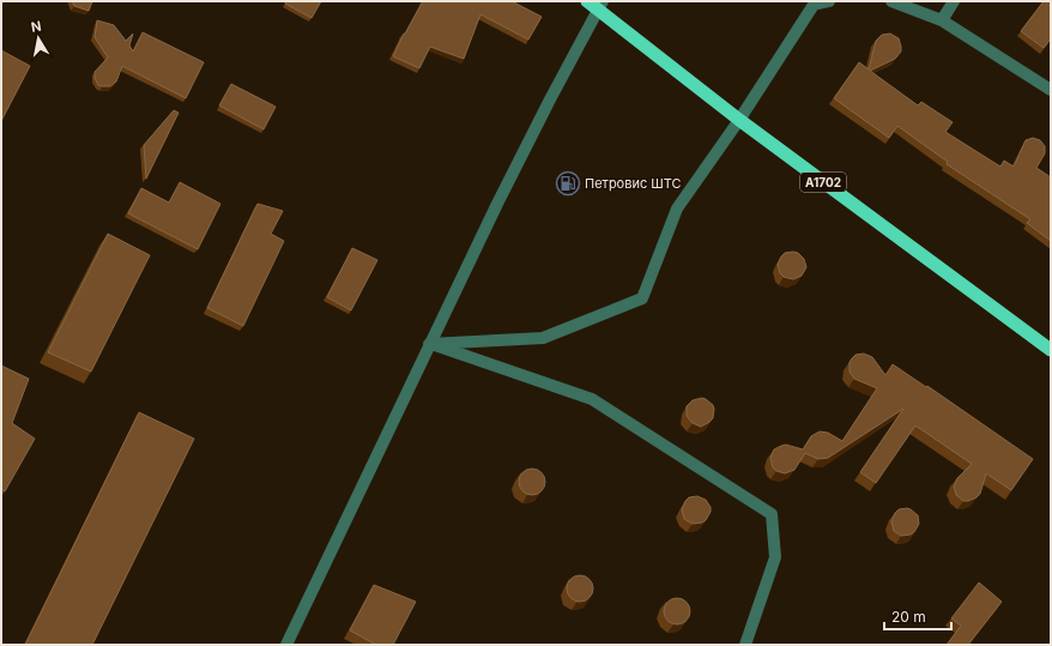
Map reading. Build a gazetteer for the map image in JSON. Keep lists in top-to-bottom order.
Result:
{
  "streets": {
    "highway": ["A1702"]
  },
  "places": {
    "fuel station": ["Петровис ШТС"]
  },
  "scale_bar": "20 m",
  "north": "top"
}
